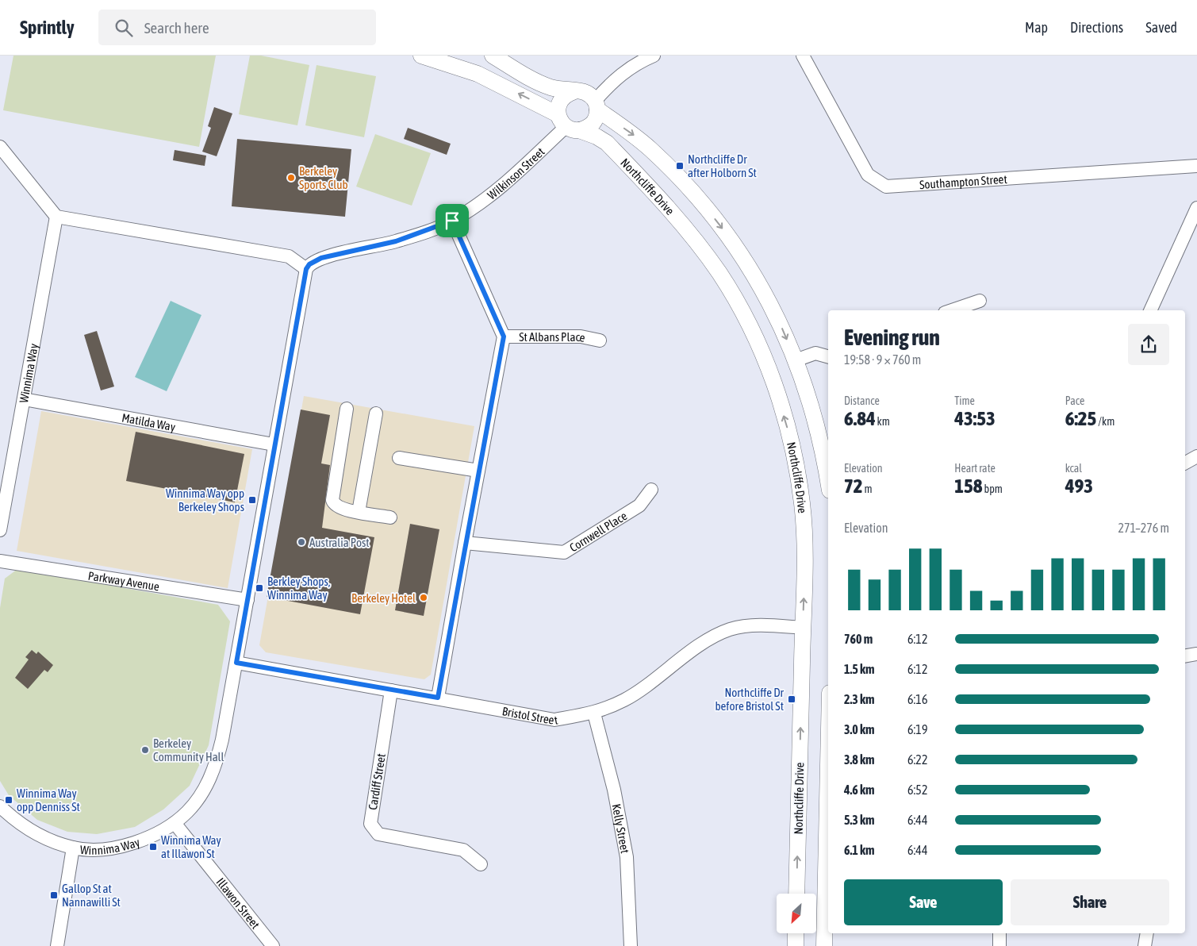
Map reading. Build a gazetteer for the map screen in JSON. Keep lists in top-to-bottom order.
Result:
{
  "streets": {
    "main road": ["Northcliffe Drive"],
    "street": [
      "Wilkinson Street",
      "Southampton Street",
      "St Albans Place",
      "Winnima Way",
      "Matilda Way",
      "Cornwell Place",
      "Parkway Avenue",
      "Bristol Street",
      "Cardiff Street",
      "Kelly Street",
      "Illawon Street"
    ]
  },
  "crossings": [
    ["Wilkinson Street", "Northcliffe Drive"],
    ["Wilkinson Street", "Winnima Way"],
    ["Northcliffe Drive", "Bristol Street"],
    ["Winnima Way", "Matilda Way"],
    ["Winnima Way", "Parkway Avenue"],
    ["Winnima Way", "Bristol Street"],
    ["Winnima Way", "Illawon Street"],
    ["Bristol Street", "Cardiff Street"],
    ["Bristol Street", "Kelly Street"]
  ],
  "places": {
    "transit": [
      "Northcliffe Dr after Holborn St",
      "Winnima Way opp Berkeley Shops",
      "Berkley Shops, Winnima Way",
      "Northcliffe Dr before Bristol St",
      "Winnima Way opp Denniss St",
      "Winnima Way at Illawon St",
      "Gallop St at Nannawilli St"
    ],
    "other": [
      "Berkeley Sports Club",
      "Australia Post",
      "Berkeley Hotel",
      "Berkeley Community Hall"
    ]
  },
  "north": "bottom left",
  "page": {
    "header": "Sprintly",
    "search": "Search here",
    "nav": ["Map", "Directions", "Saved"],
    "heading": ["Evening run", "19:58 · 9 × 760 m"],
    "stats": [
      ["Distance", "6.84 km"],
      ["Time", "43:53"],
      ["Pace", "6:25 /km"],
      ["Elevation", "72 m"],
      ["Heart rate", "158 bpm"],
      ["kcal", "493"]
    ],
    "chart": ["Elevation", "271–276 m"],
    "list": [
      {
        "name": "760 m",
        "note": "6:12"
      },
      {
        "name": "1.5 km",
        "note": "6:12"
      },
      {
        "name": "2.3 km",
        "note": "6:16"
      },
      {
        "name": "3.0 km",
        "note": "6:19"
      },
      {
        "name": "3.8 km",
        "note": "6:22"
      },
      {
        "name": "4.6 km",
        "note": "6:52"
      },
      {
        "name": "5.3 km",
        "note": "6:44"
      },
      {
        "name": "6.1 km",
        "note": "6:44"
      }
    ],
    "buttons": ["Save", "Share"]
  }
}
